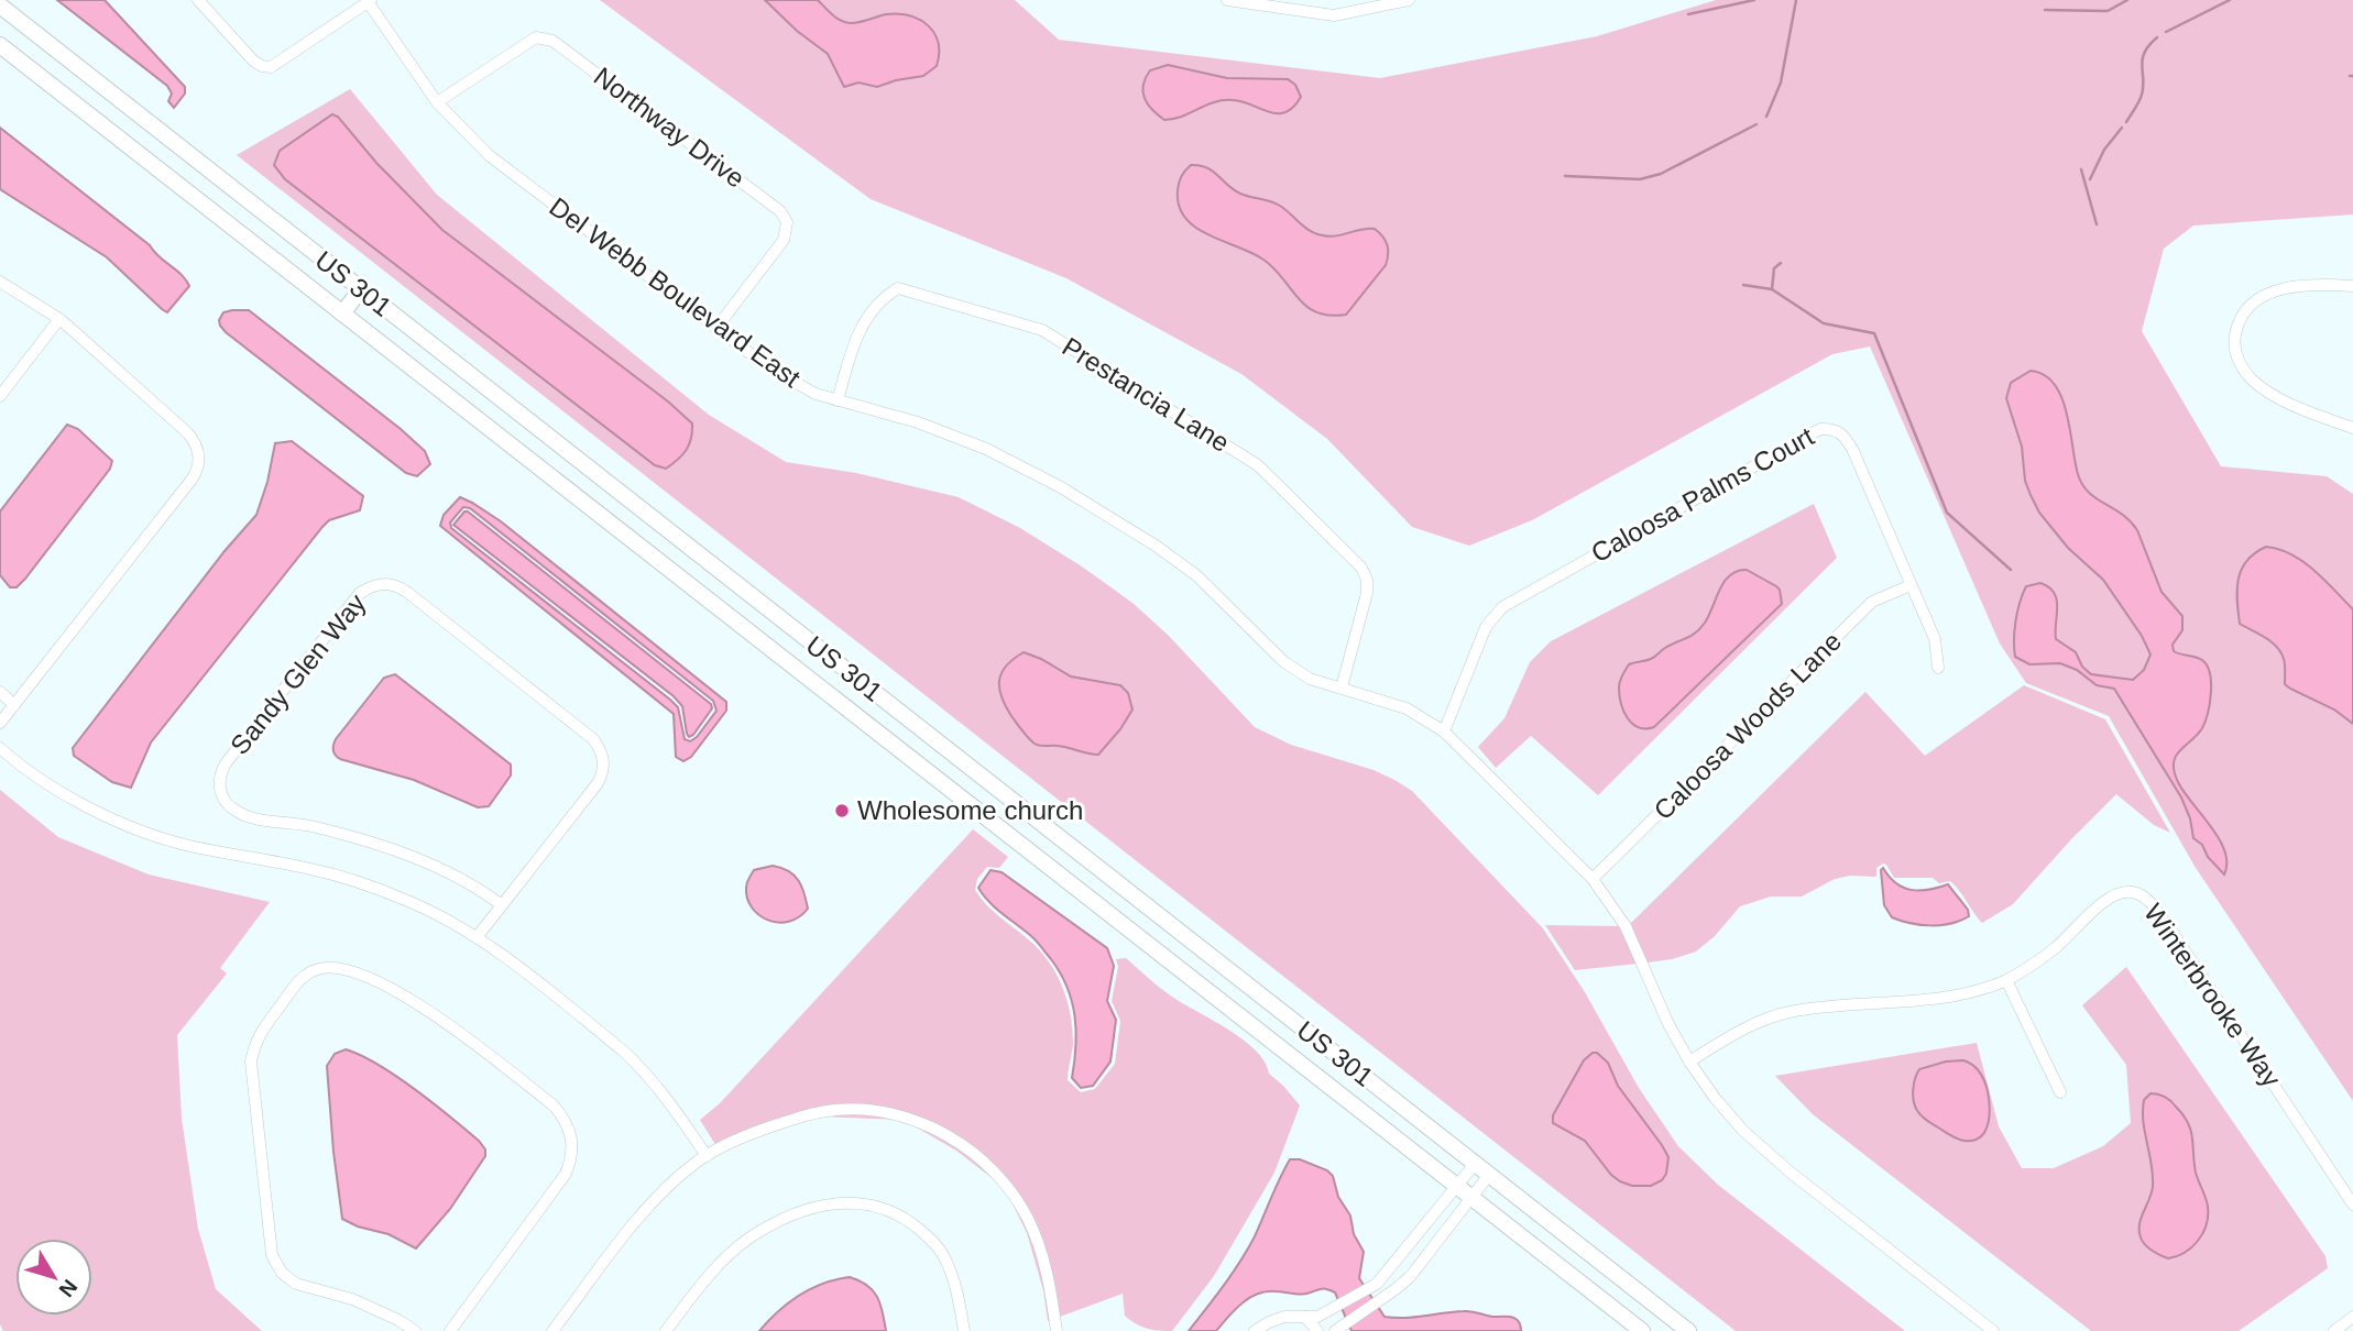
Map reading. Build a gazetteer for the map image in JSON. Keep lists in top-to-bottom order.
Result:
{
  "streets": {
    "main road": ["US 301"],
    "street": [
      "Northway Drive",
      "Del Webb Boulevard East",
      "Prestancia Lane",
      "Caloosa Palms Court",
      "Sandy Glen Way",
      "Caloosa Woods Lane",
      "Winterbrooke Way"
    ]
  },
  "crossings": [
    ["Northway Drive", "Del Webb Boulevard East"],
    ["Del Webb Boulevard East", "Prestancia Lane"],
    ["Del Webb Boulevard East", "Caloosa Palms Court"],
    ["Del Webb Boulevard East", "Caloosa Woods Lane"],
    ["Del Webb Boulevard East", "Winterbrooke Way"],
    ["Caloosa Palms Court", "Caloosa Woods Lane"]
  ],
  "places": ["Wholesome church"],
  "north": "bottom right"
}
